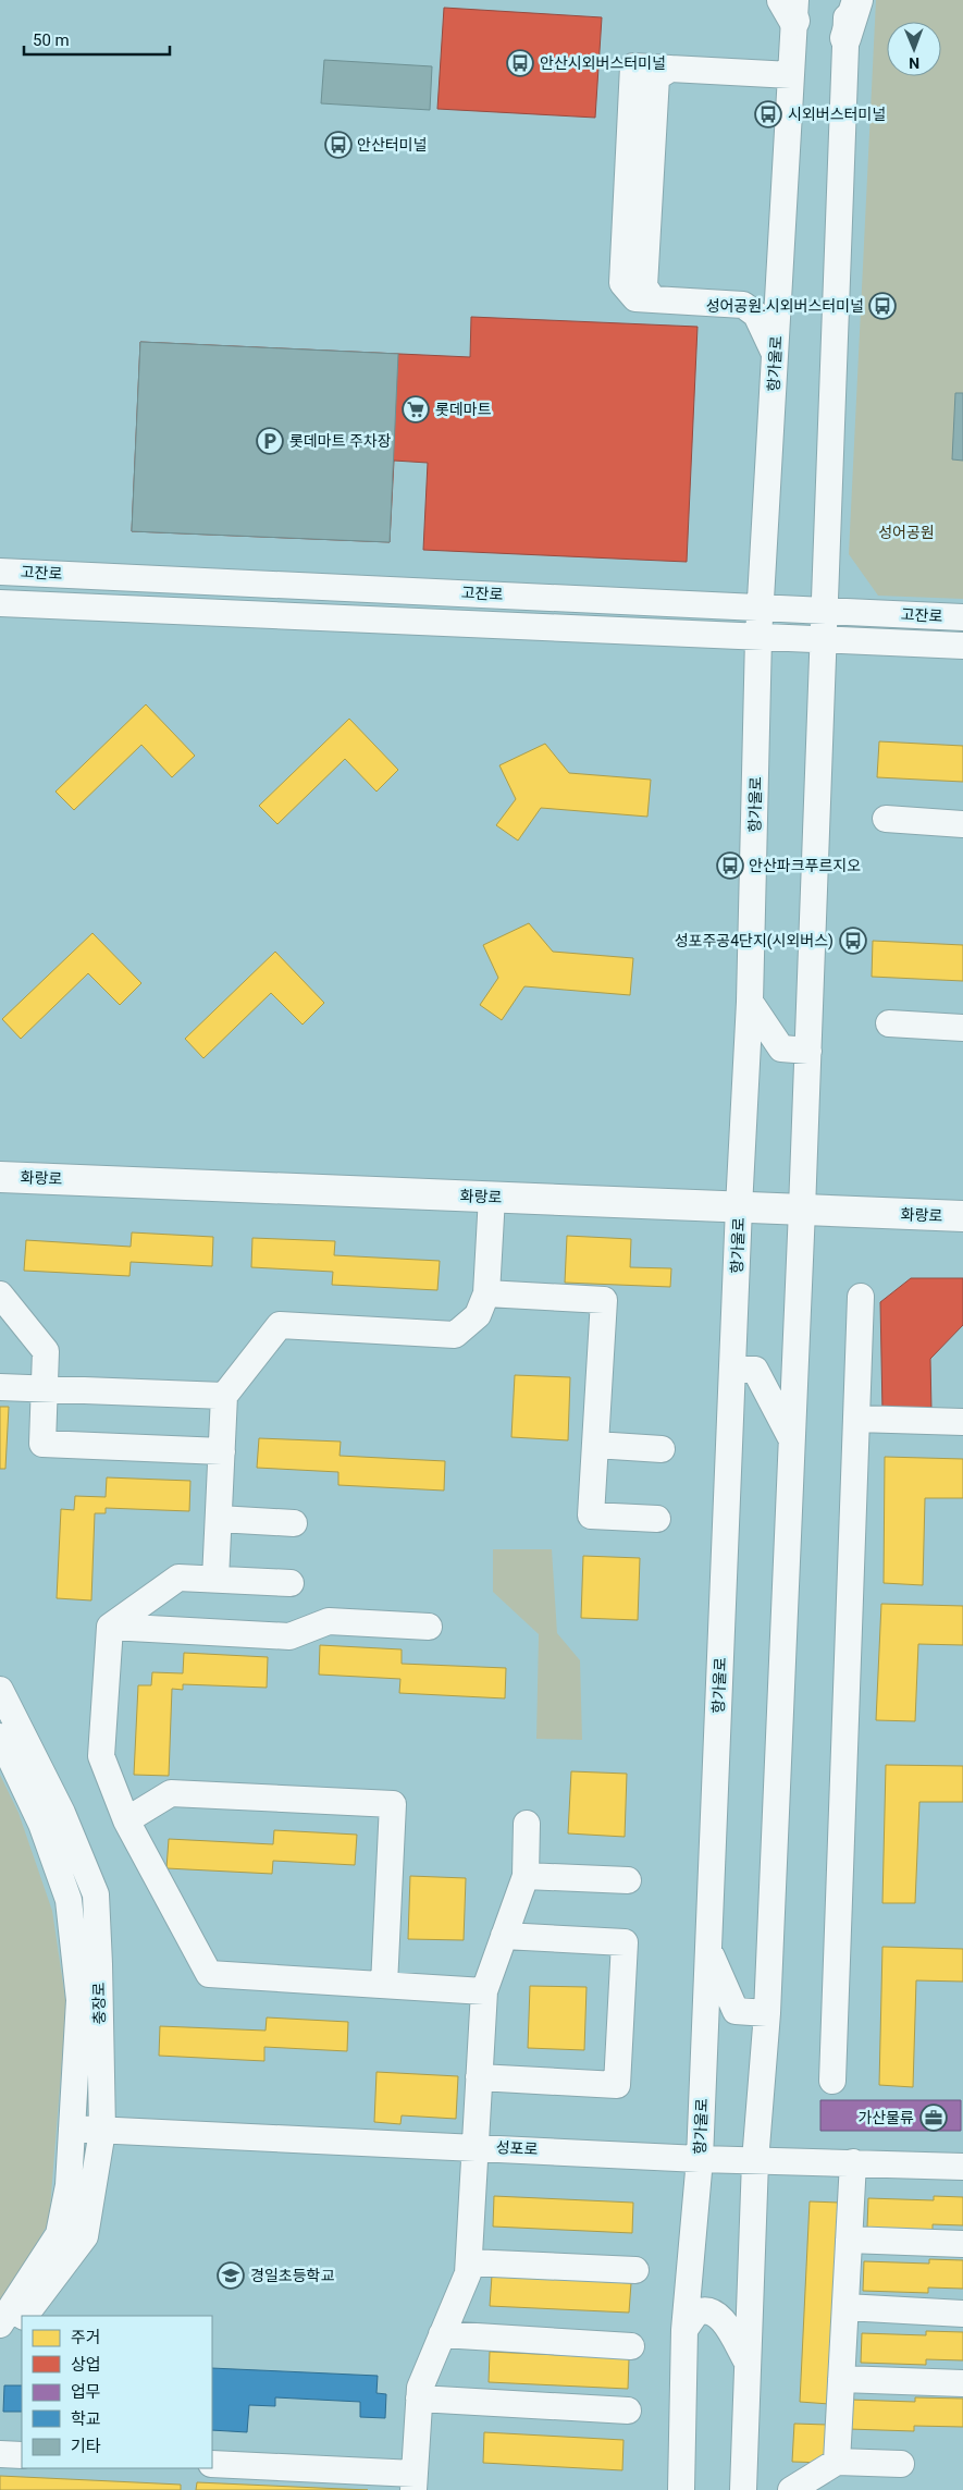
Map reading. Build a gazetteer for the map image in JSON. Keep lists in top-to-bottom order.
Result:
{
  "streets": {
    "main road": ["화랑로"],
    "street": [
      "항가울로",
      "고잔로",
      "충장로",
      "성포로"
    ]
  },
  "crossings": [
    ["항가울로", "고잔로"],
    ["항가울로", "화랑로"],
    ["항가울로", "성포로"],
    ["충장로", "성포로"]
  ],
  "parks": ["성어공원"],
  "places": {
    "bus stop": [
      "안산시외버스터미널",
      "시외버스터미널",
      "안산터미널",
      "성어공원.시외버스터미널",
      "안산파크푸르지오",
      "성포주공4단지(시외버스)"
    ],
    "supermarket": ["롯데마트"],
    "parking": ["롯데마트 주차장"],
    "office": ["가산물류"],
    "school or university": ["경일초등학교"]
  },
  "legend": [
    "주거",
    "상업",
    "업무",
    "학교",
    "기타"
  ],
  "scale_bar": "50 m",
  "north": "bottom"
}
